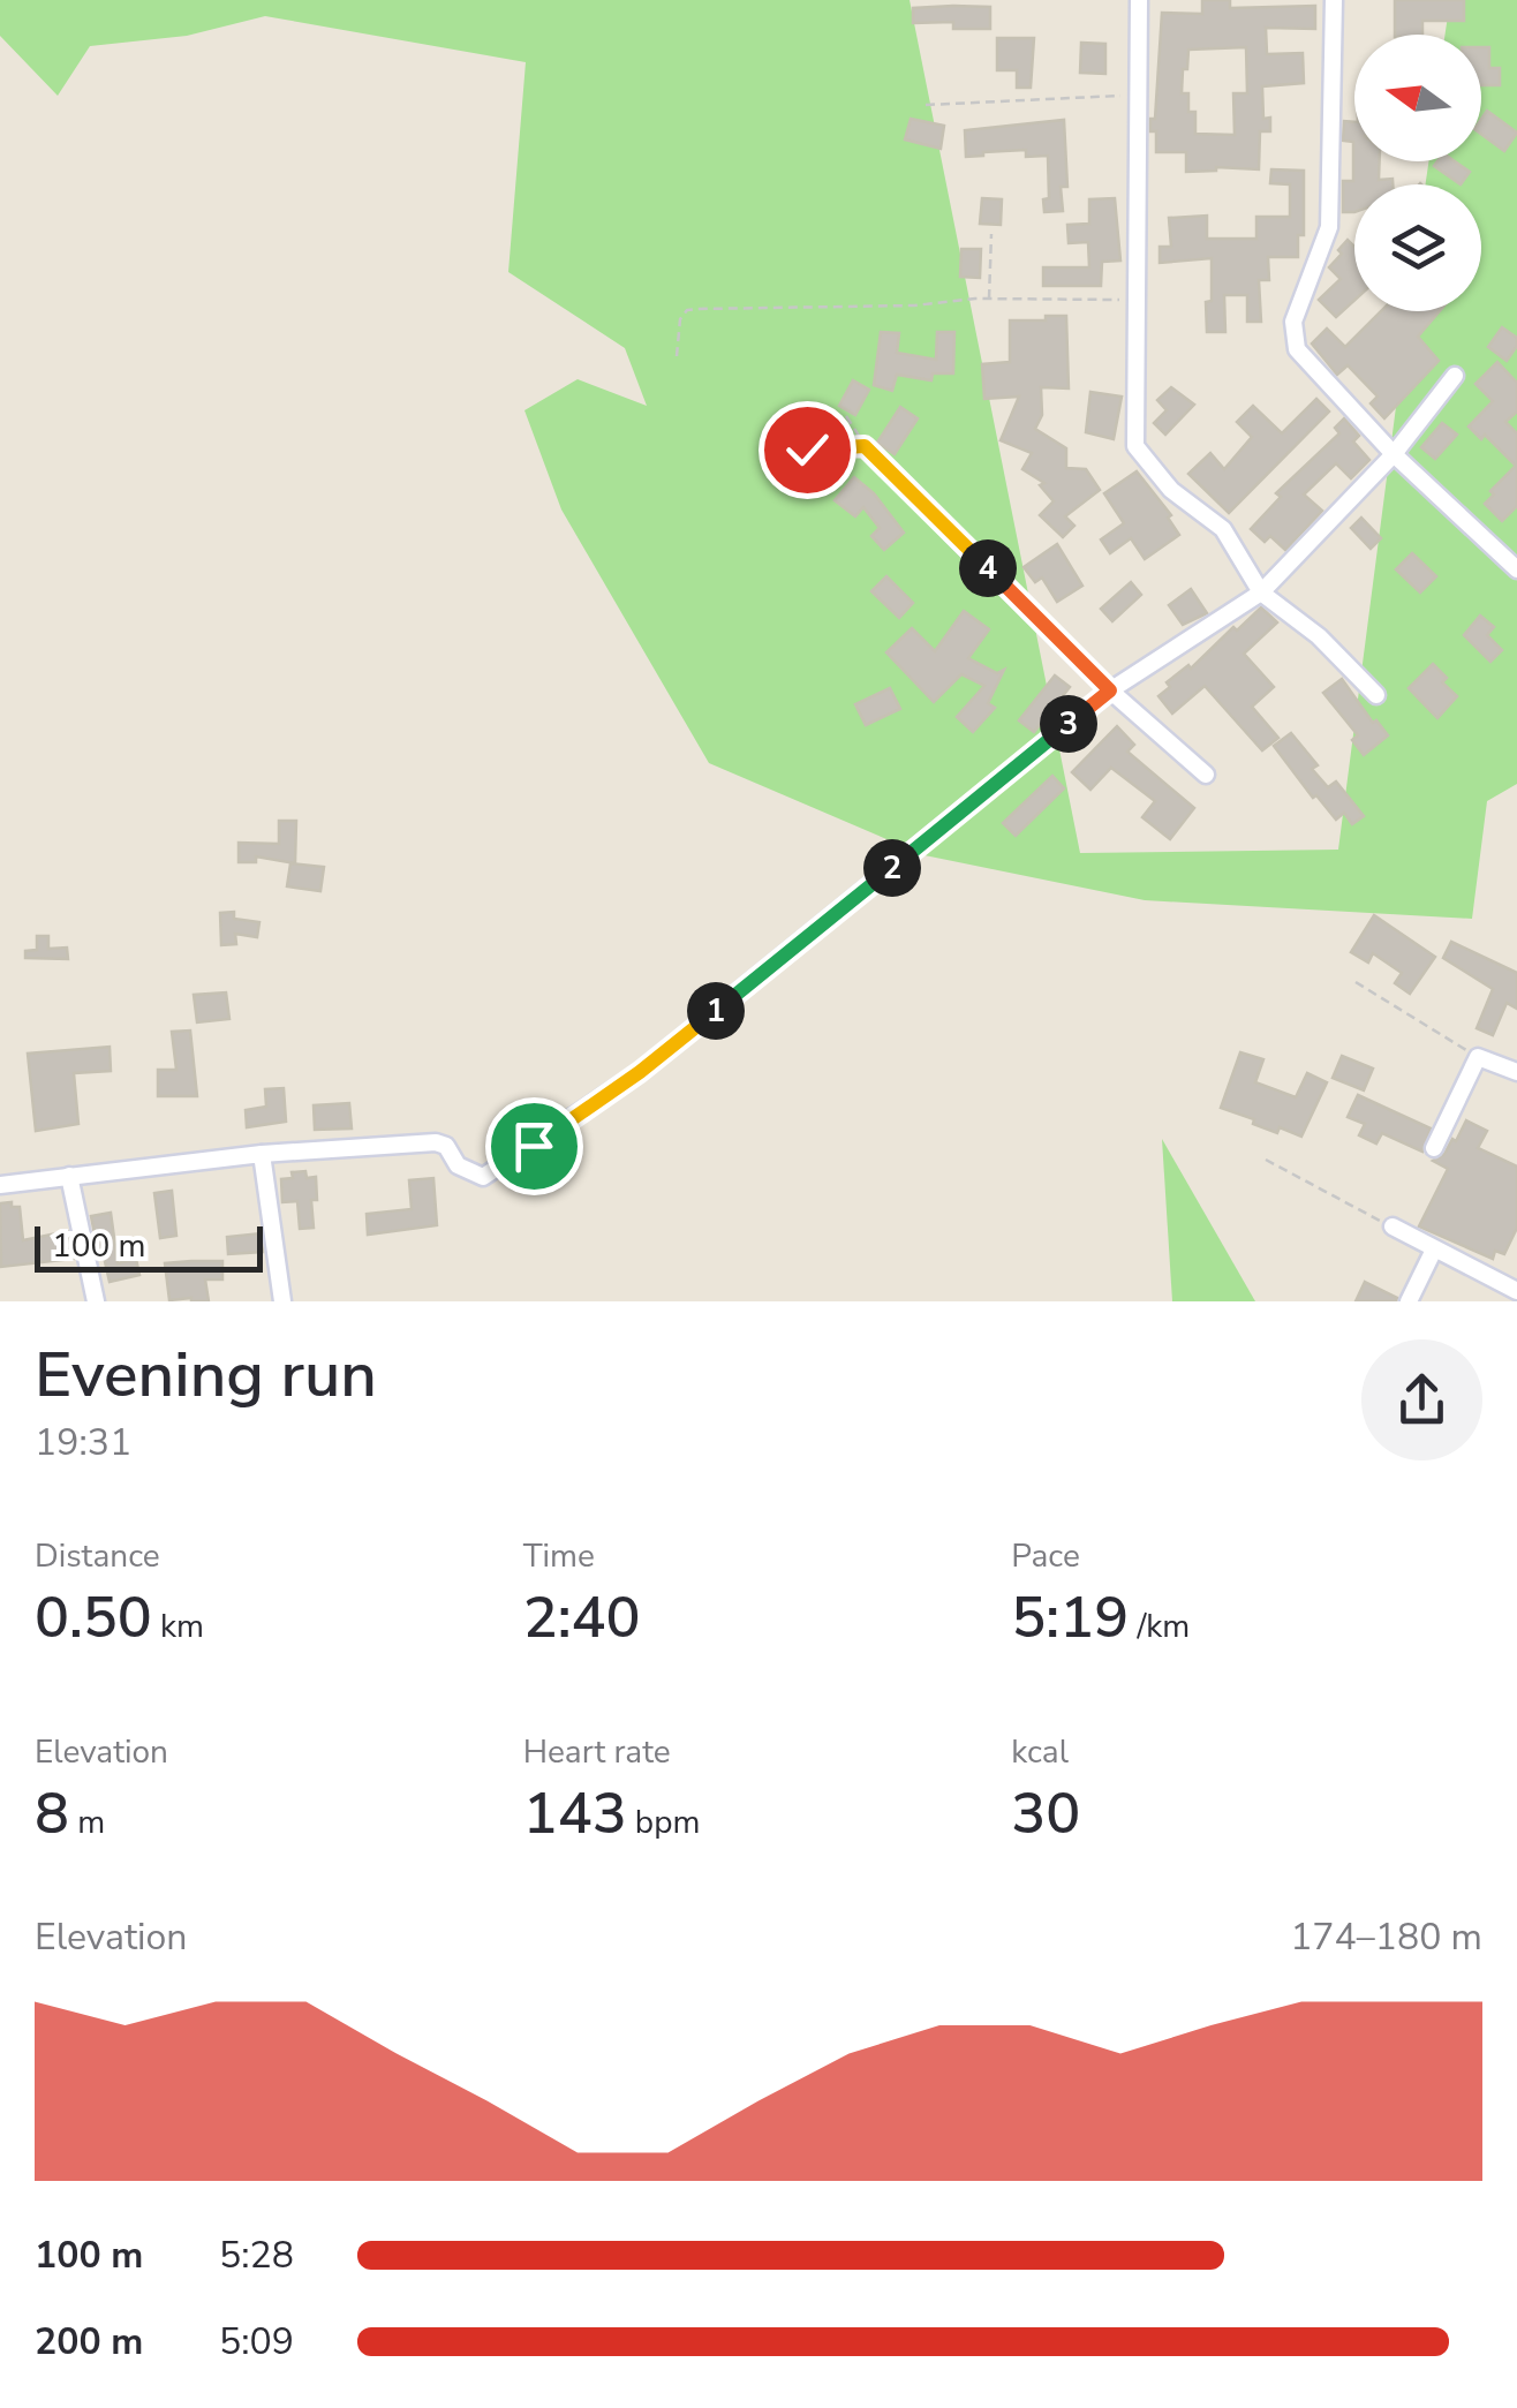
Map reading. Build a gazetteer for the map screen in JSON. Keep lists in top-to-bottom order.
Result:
{
  "scale_bar": "100 m",
  "north": "left",
  "page": {
    "pins": [
      "4",
      "3",
      "2",
      "1"
    ],
    "scale": "100 m",
    "heading": ["Evening run", "19:31"],
    "stats": [
      ["Distance", "0.50 km"],
      ["Time", "2:40"],
      ["Pace", "5:19 /km"],
      ["Elevation", "8 m"],
      ["Heart rate", "143 bpm"],
      ["kcal", "30"]
    ],
    "chart": ["Elevation", "174–180 m"],
    "list": [
      {
        "name": "100 m",
        "note": "5:28"
      },
      {
        "name": "200 m",
        "note": "5:09"
      }
    ]
  }
}
